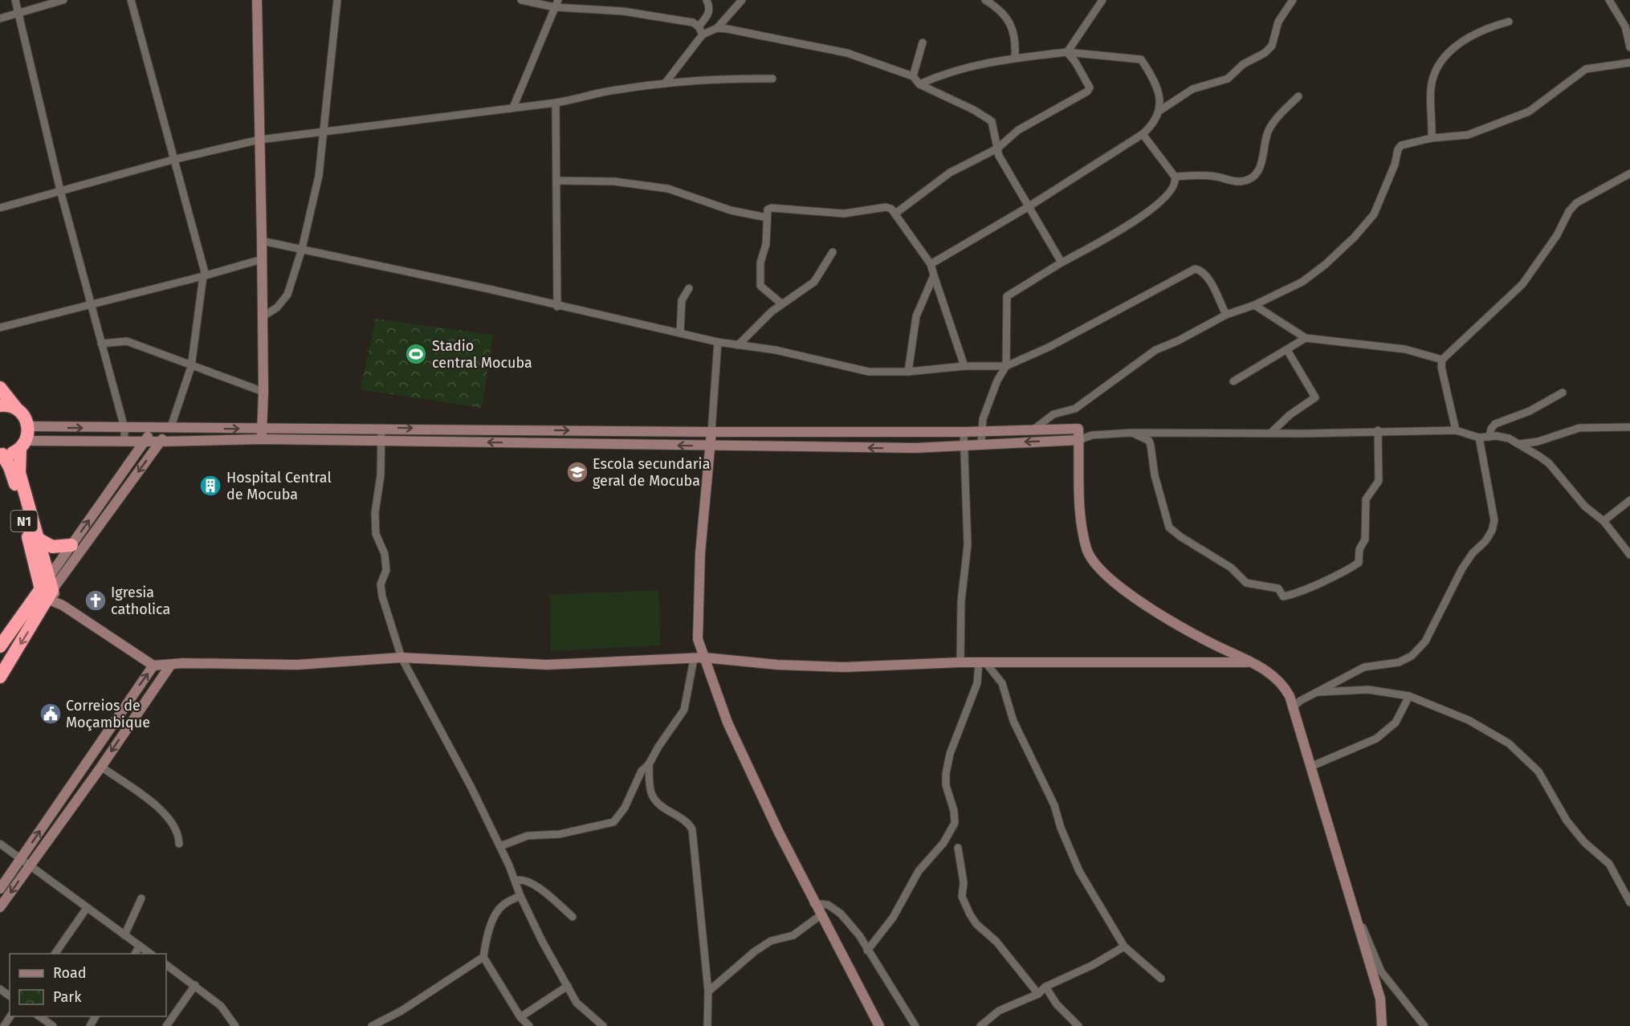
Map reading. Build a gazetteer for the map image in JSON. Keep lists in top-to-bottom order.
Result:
{
  "streets": {
    "highway": ["N1"]
  },
  "places": {
    "sports": ["Stadio central Mocuba"],
    "school or university": ["Escola secundaria geral de Mocuba"],
    "building": ["Hospital Central de Mocuba"],
    "church": ["Igresia catholica"],
    "public building": ["Correios de Moçambique"]
  },
  "legend": ["Road", "Park"]
}
